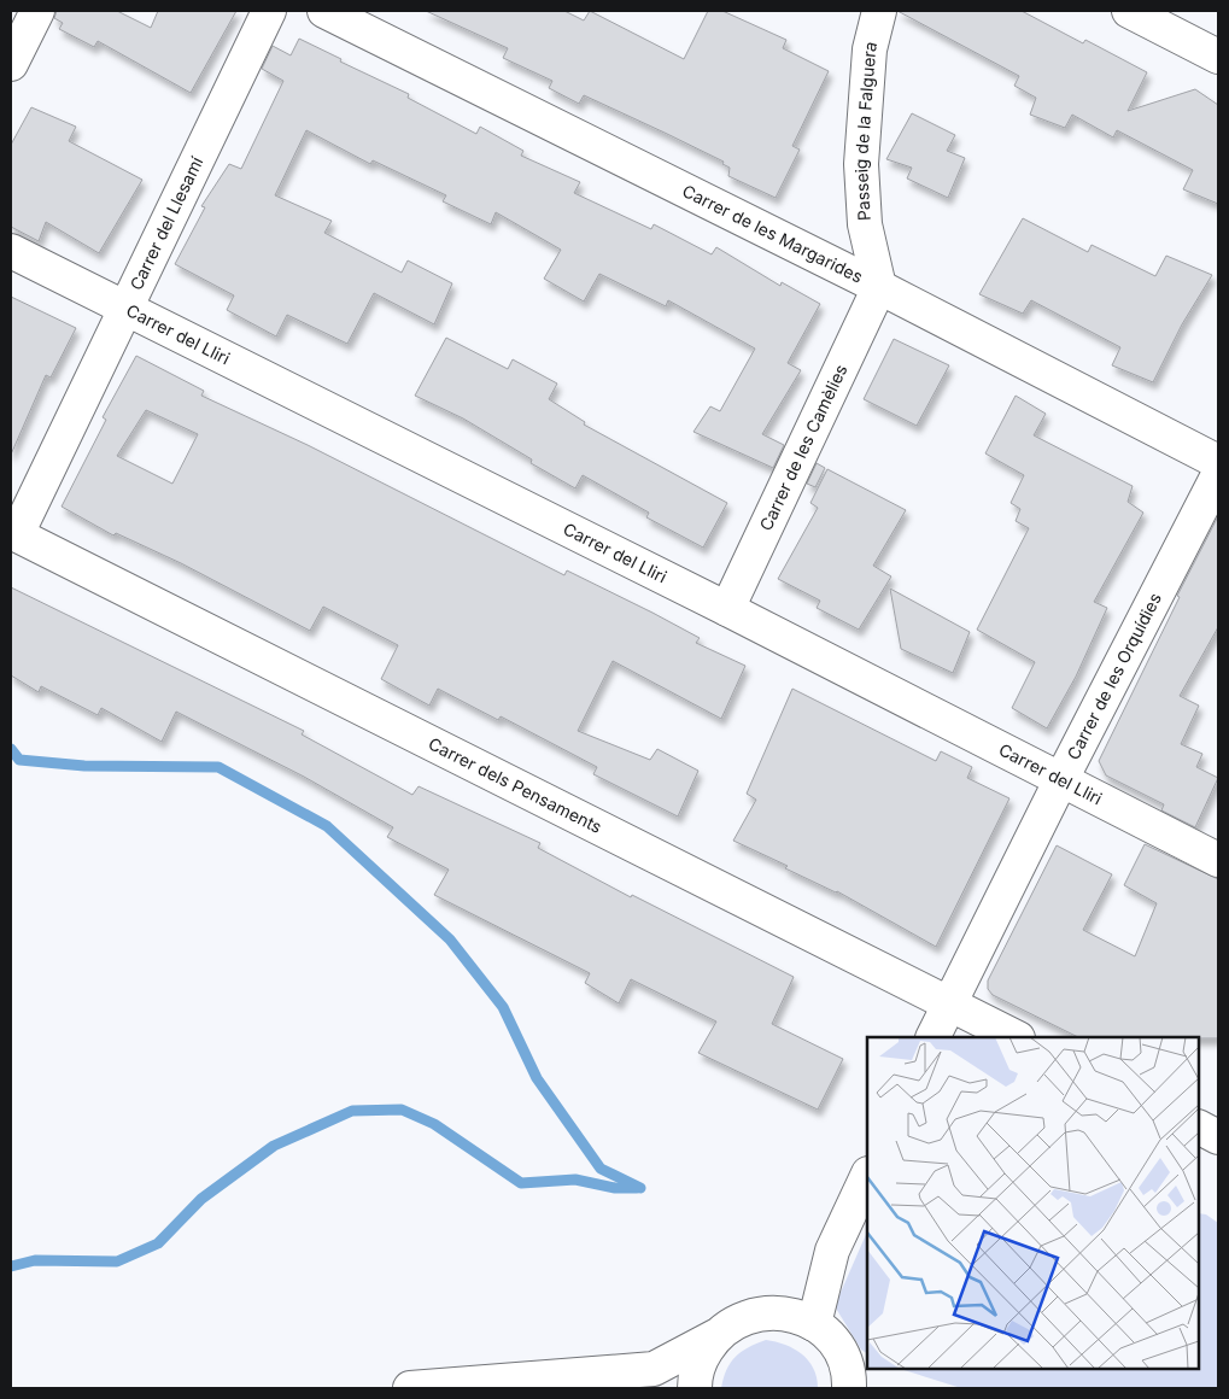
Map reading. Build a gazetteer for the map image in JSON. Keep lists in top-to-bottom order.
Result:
{
  "streets": {
    "street": [
      "Passeig de la Falguera",
      "Carrer del Llesamí",
      "Carrer de les Margarides",
      "Carrer del Lliri",
      "Carrer de les Camèlies",
      "Carrer de les Orquídies",
      "Carrer dels Pensaments"
    ]
  },
  "crossings": [
    ["Passeig de la Falguera", "Carrer de les Margarides"],
    ["Passeig de la Falguera", "Carrer de les Camèlies"],
    ["Carrer del Llesamí", "Carrer del Lliri"],
    ["Carrer del Llesamí", "Carrer dels Pensaments"],
    ["Carrer de les Margarides", "Carrer de les Camèlies"],
    ["Carrer del Lliri", "Carrer de les Camèlies"],
    ["Carrer del Lliri", "Carrer de les Orquídies"],
    ["Carrer de les Orquídies", "Carrer dels Pensaments"]
  ]
}
